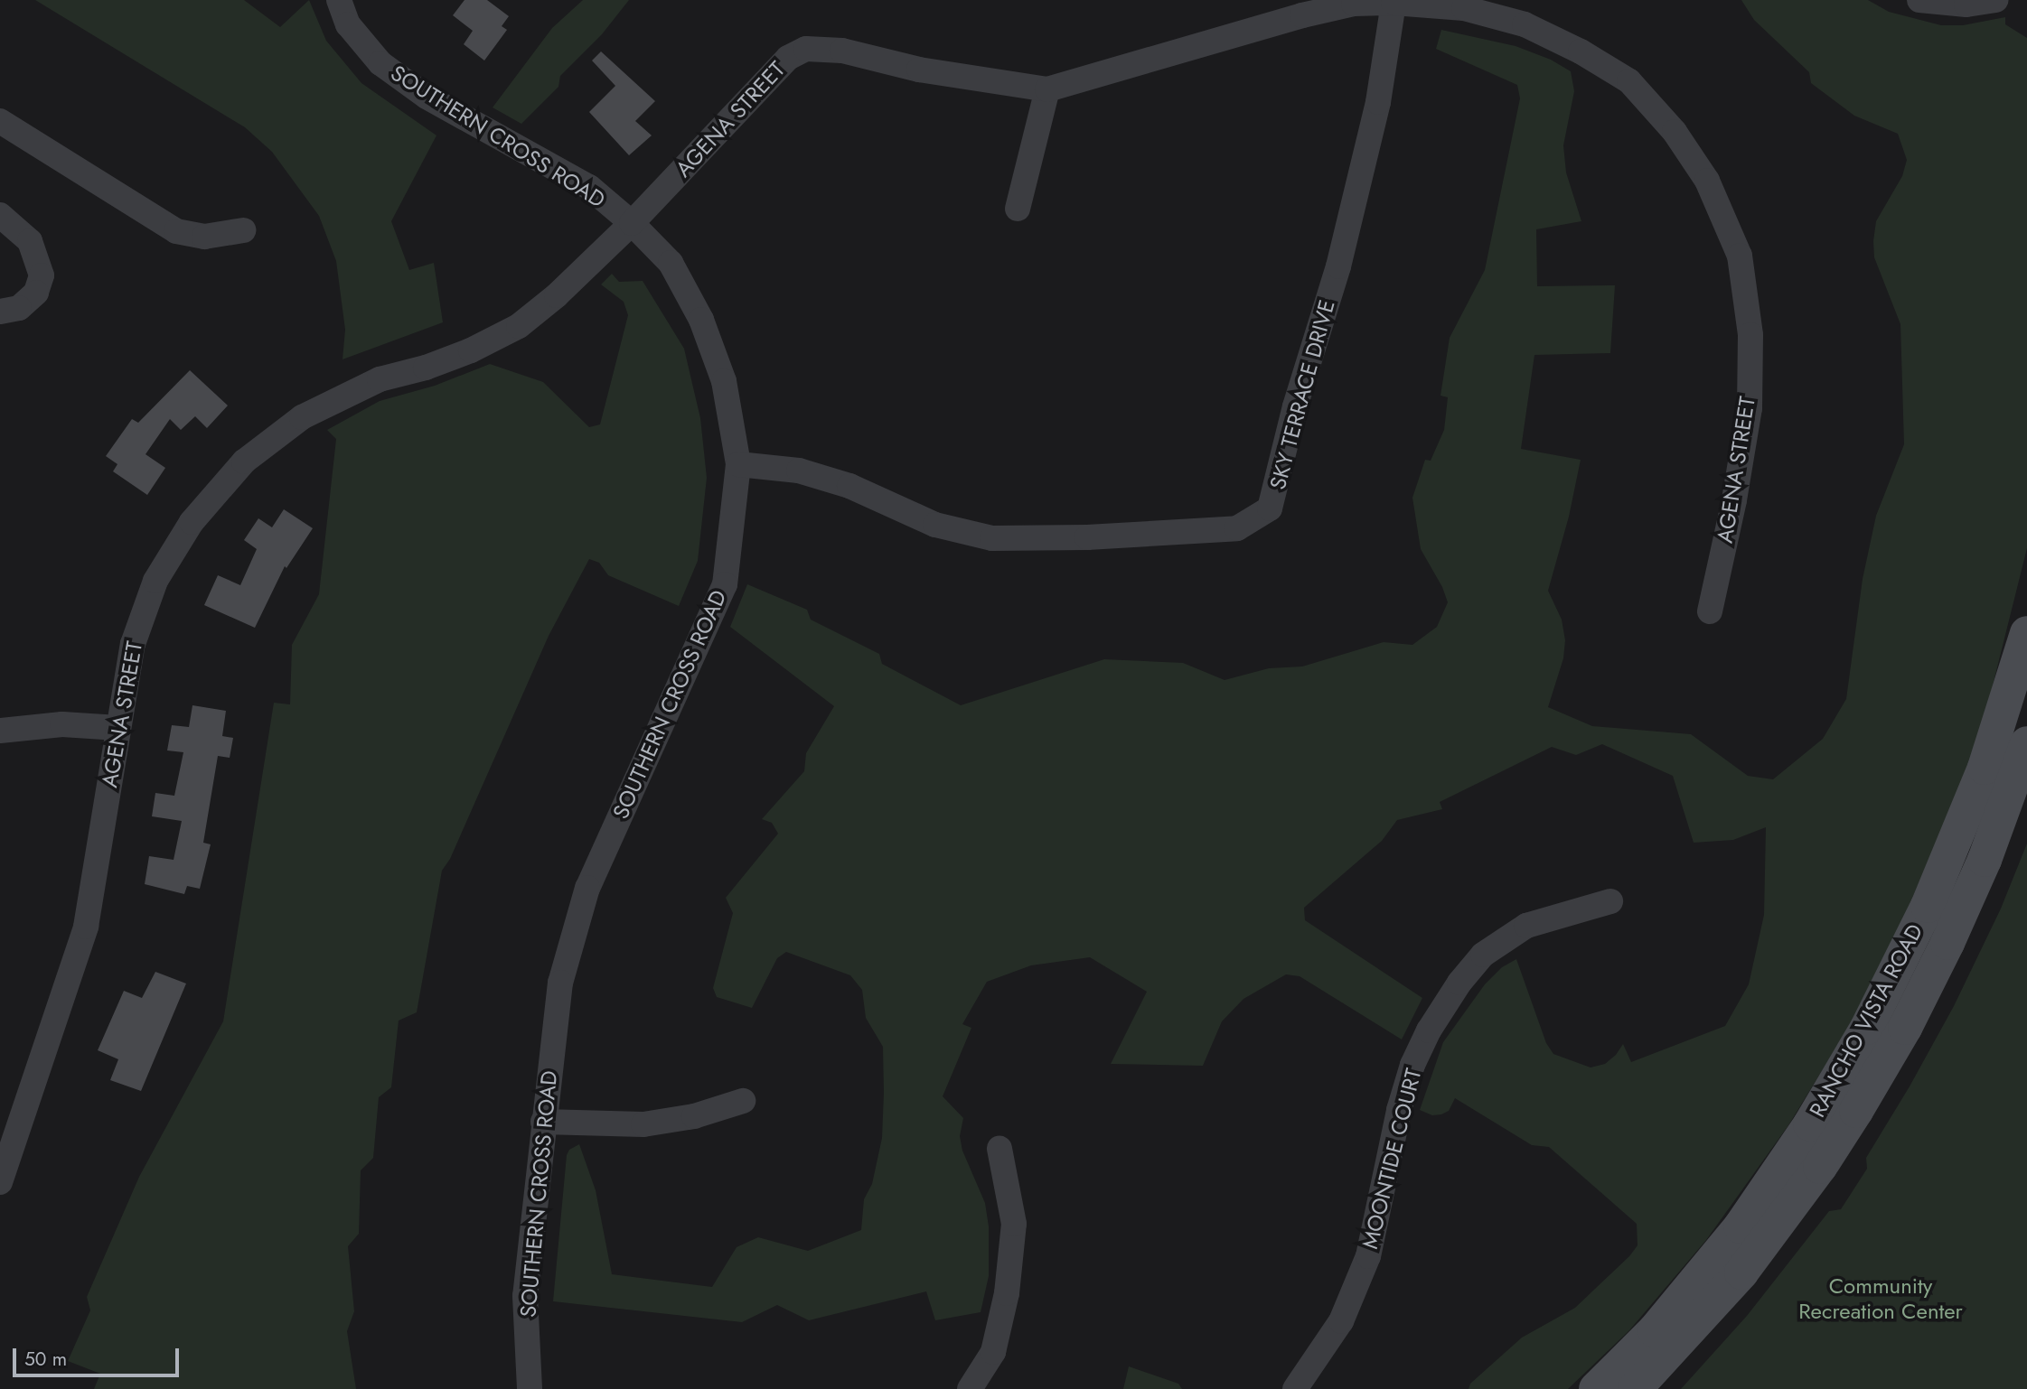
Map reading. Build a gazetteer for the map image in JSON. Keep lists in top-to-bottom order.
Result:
{
  "streets": {
    "main road": ["RANCHO VISTA ROAD"],
    "street": [
      "AGENA STREET",
      "SOUTHERN CROSS ROAD",
      "SKY TERRACE DRIVE",
      "MOONTIDE COURT"
    ]
  },
  "crossings": [
    ["AGENA STREET", "SOUTHERN CROSS ROAD"],
    ["AGENA STREET", "SKY TERRACE DRIVE"],
    ["SOUTHERN CROSS ROAD", "SKY TERRACE DRIVE"]
  ],
  "parks": ["Community Recreation Center"],
  "scale_bar": "50 m"
}
